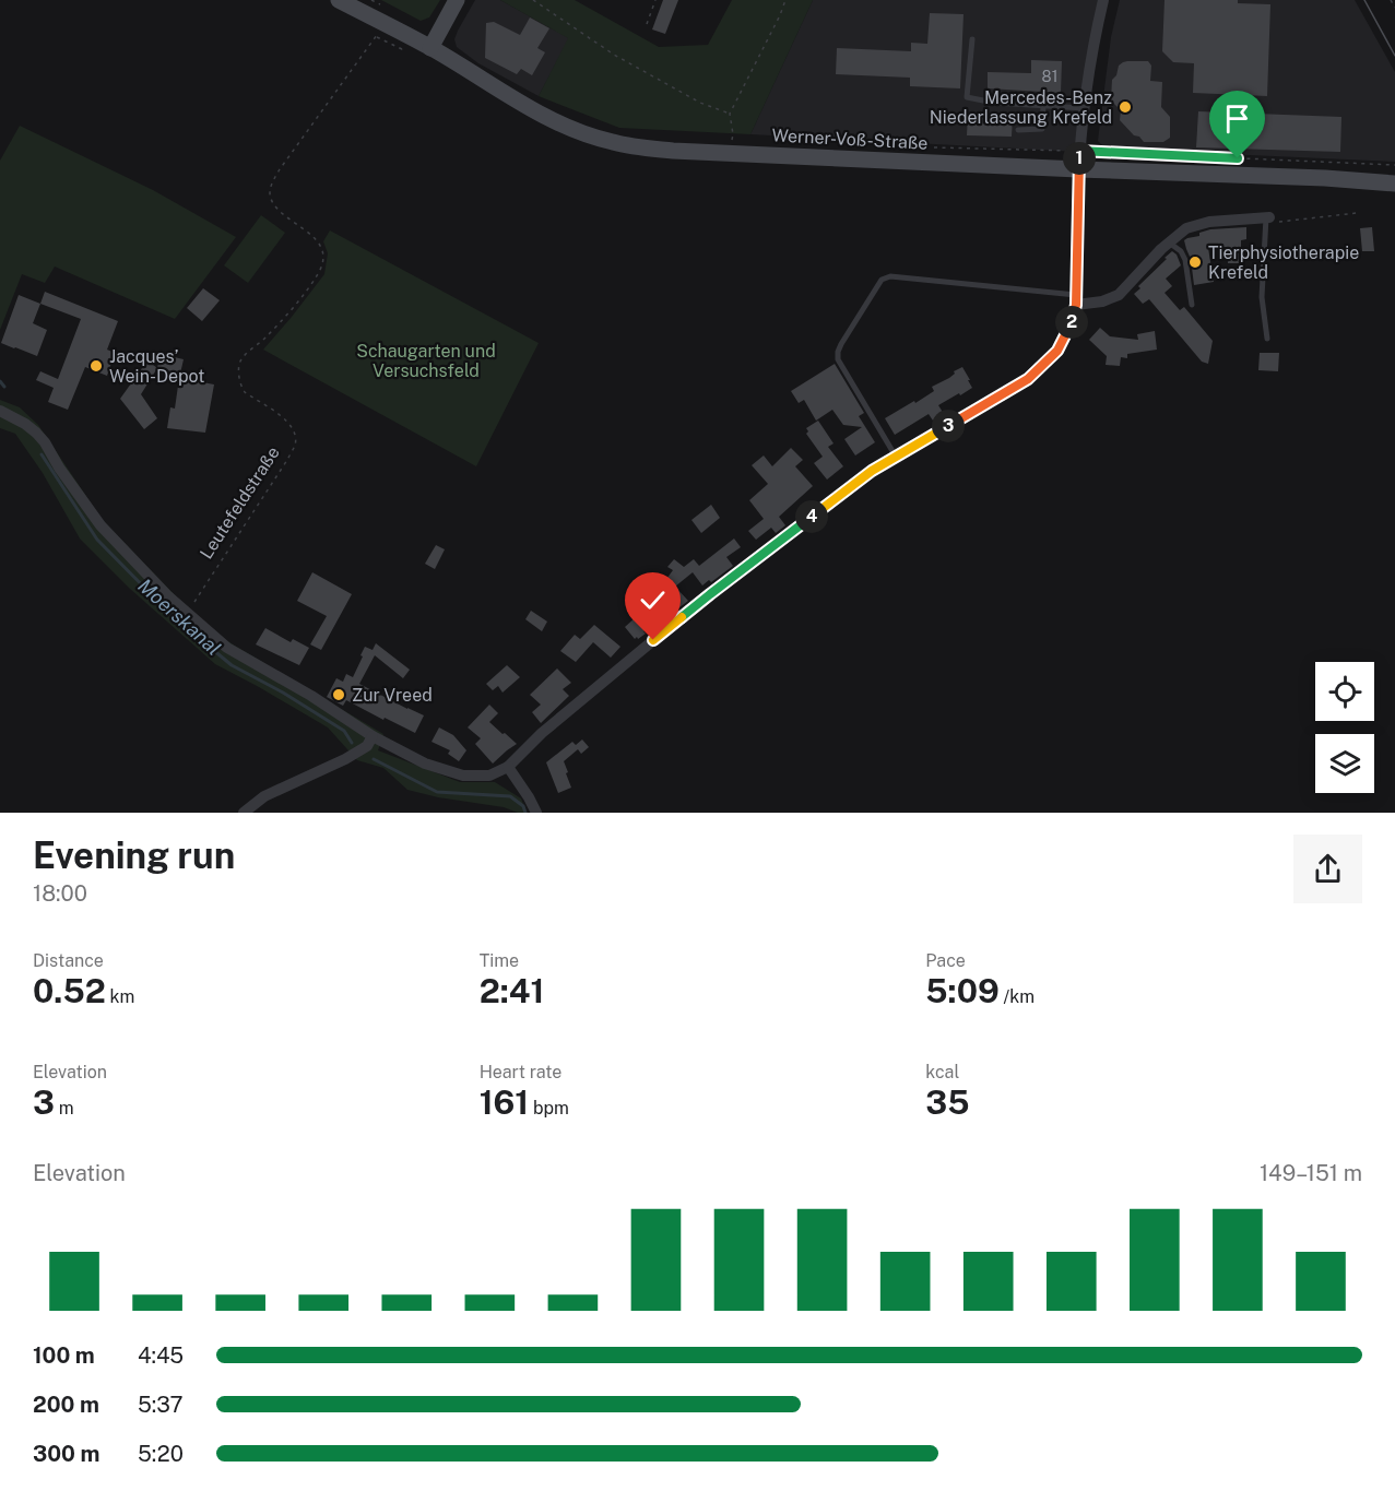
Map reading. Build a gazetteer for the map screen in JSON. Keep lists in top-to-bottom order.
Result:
{
  "streets": {
    "main road": ["Werner-Voß-Straße"],
    "path": ["Leutefeldstraße"]
  },
  "crossings": [
    ["Werner-Voß-Straße", "Leutefeldstraße"]
  ],
  "water": ["Moerskanal"],
  "parks": ["Schaugarten und Versuchsfeld"],
  "places": [
    "Mercedes-Benz Niederlassung Krefeld",
    "Tierphysiotherapie Krefeld",
    "Jacques’ Wein-Depot",
    "Zur Vreed"
  ],
  "house_numbers": ["81"],
  "page": {
    "pins": [
      "1",
      "2",
      "3",
      "4"
    ],
    "heading": ["Evening run", "18:00"],
    "stats": [
      ["Distance", "0.52 km"],
      ["Time", "2:41"],
      ["Pace", "5:09 /km"],
      ["Elevation", "3 m"],
      ["Heart rate", "161 bpm"],
      ["kcal", "35"]
    ],
    "chart": ["Elevation", "149–151 m"],
    "list": [
      {
        "name": "100 m",
        "note": "4:45"
      },
      {
        "name": "200 m",
        "note": "5:37"
      },
      {
        "name": "300 m",
        "note": "5:20"
      }
    ]
  }
}
